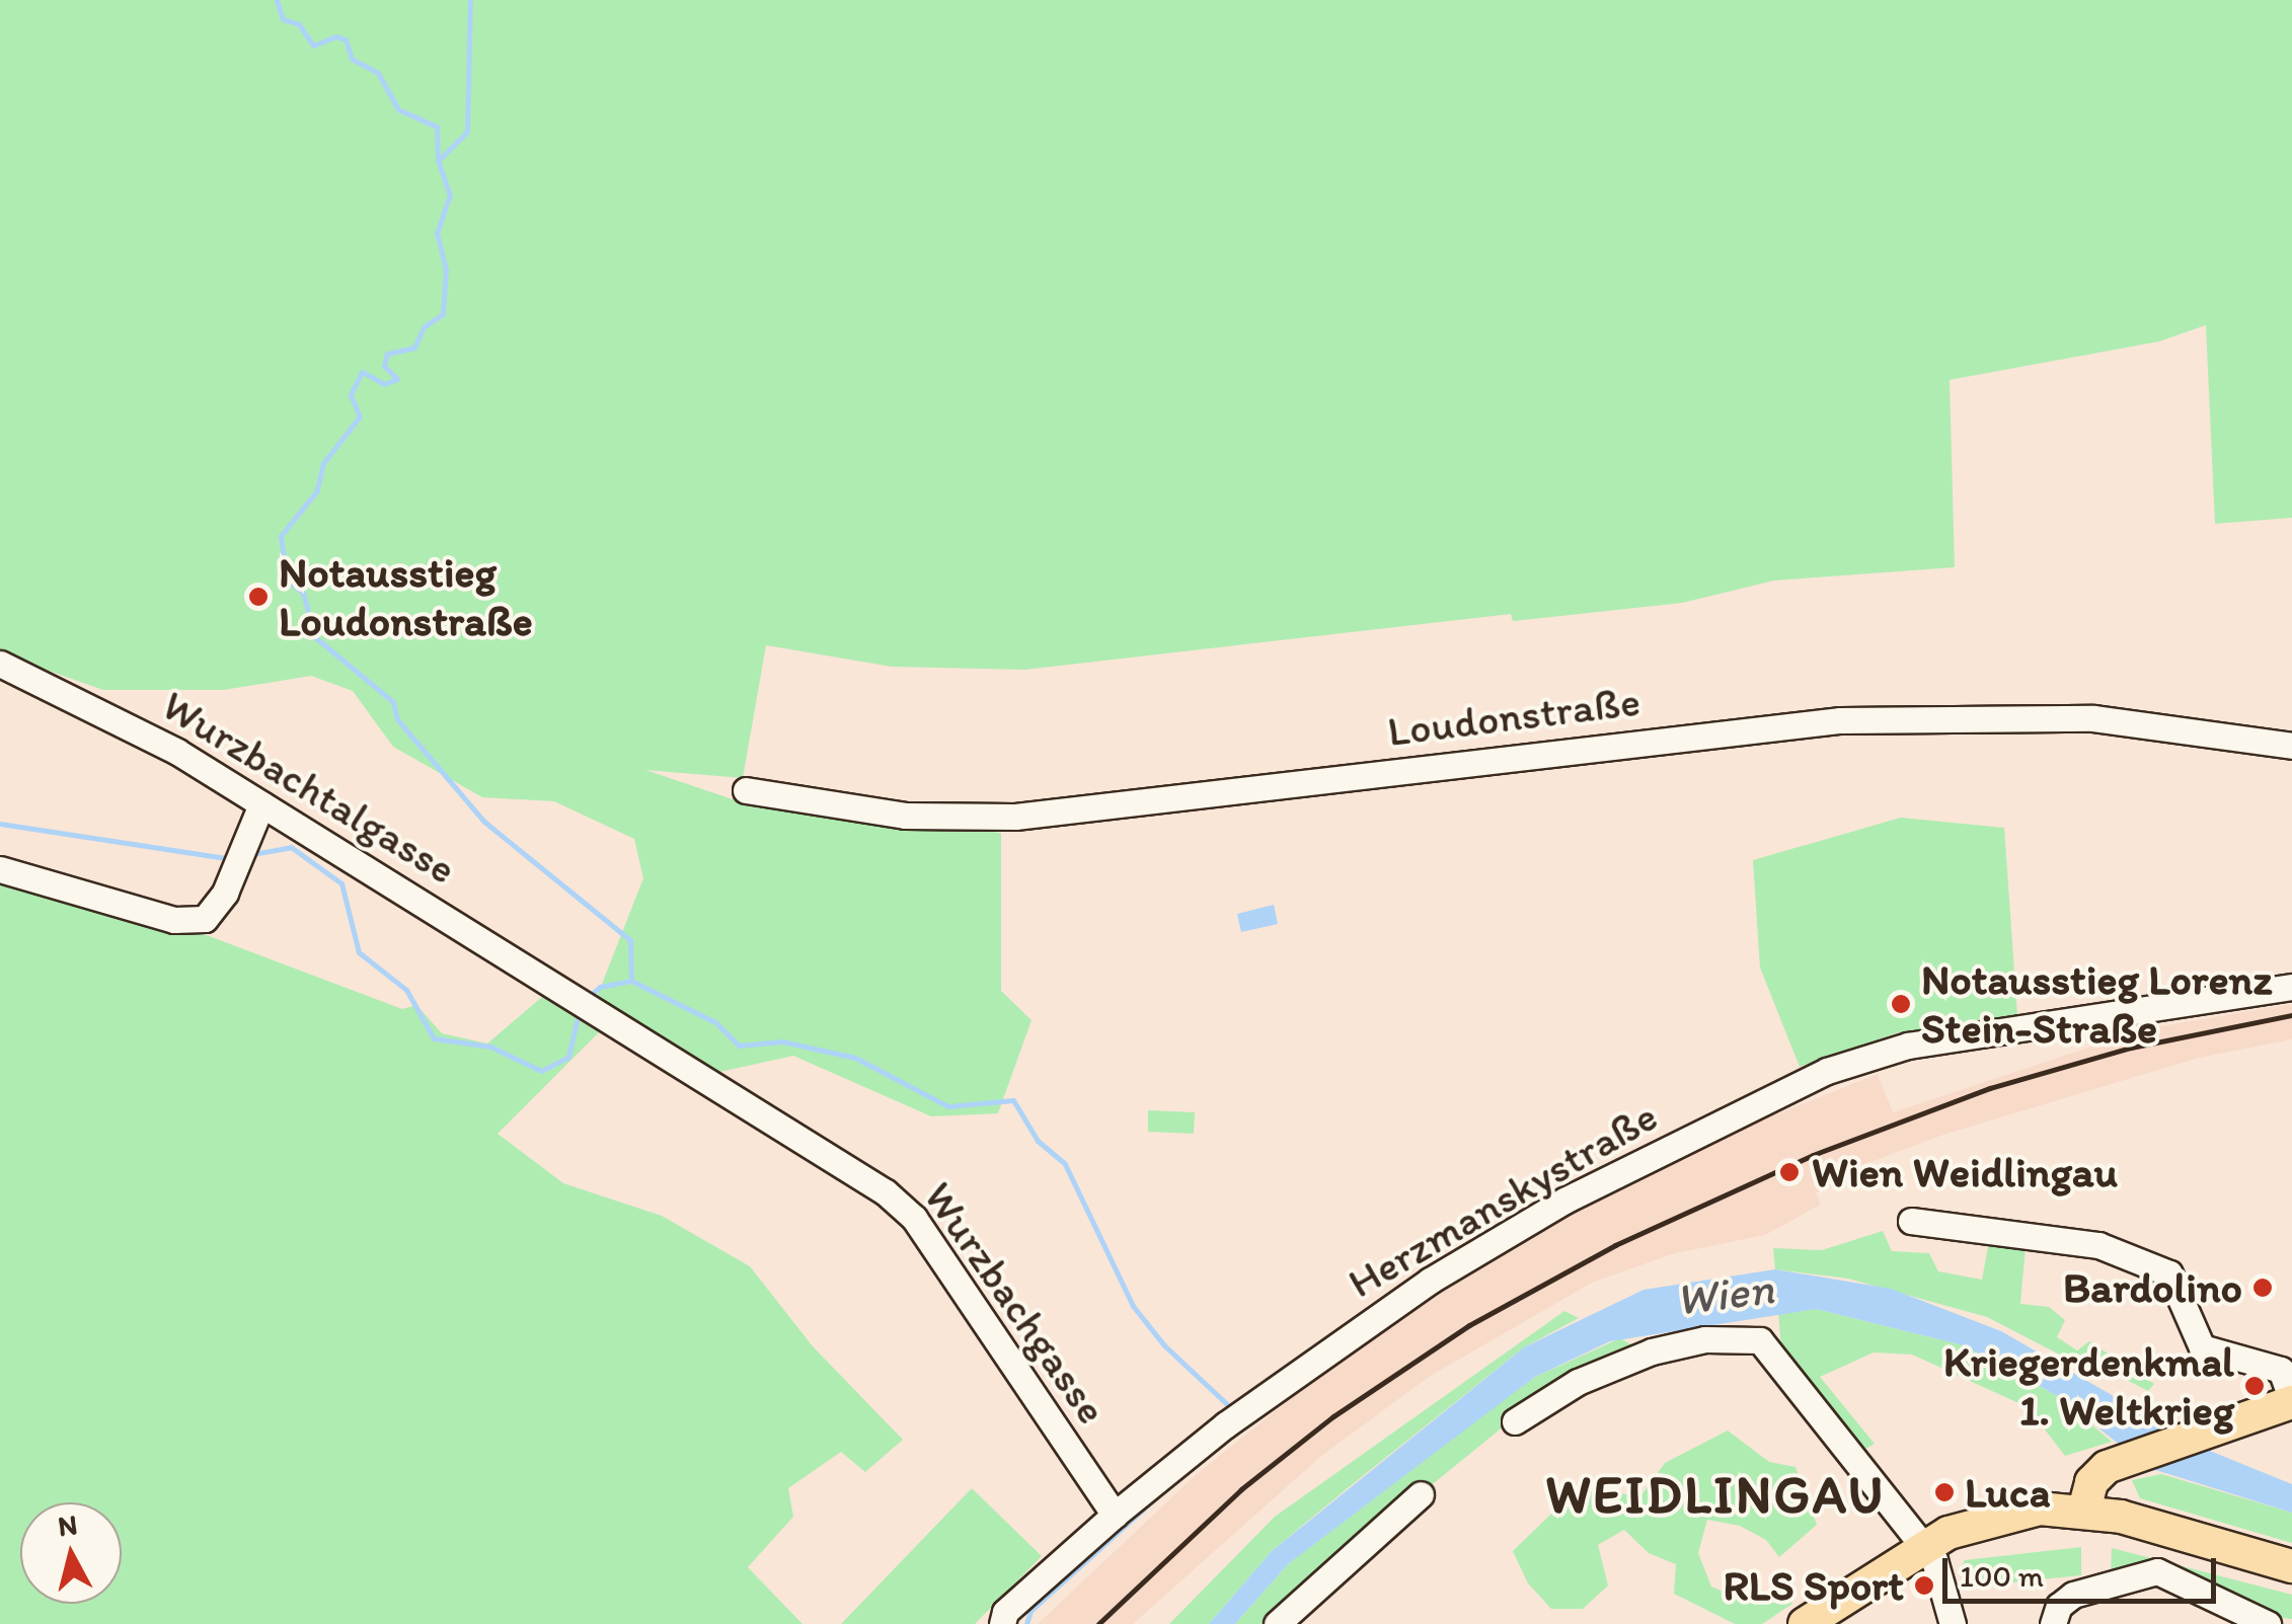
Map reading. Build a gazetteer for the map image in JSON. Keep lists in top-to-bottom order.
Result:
{
  "streets": {
    "street": [
      "Loudonstraße",
      "Wurzbachtalgasse",
      "Herzmanskystraße",
      "Wurzbachgasse"
    ]
  },
  "crossings": [
    ["Wurzbachtalgasse", "Wurzbachgasse"],
    ["Herzmanskystraße", "Wurzbachgasse"]
  ],
  "districts": ["WEIDLINGAU"],
  "water": ["Wien"],
  "places": [
    "Notausstieg Loudonstraße",
    "Notausstieg Lorenz Stein-Straße",
    "Wien Weidlingau",
    "Bardolino",
    "Kriegerdenkmal 1. Weltkrieg",
    "Luca",
    "RLS Sport"
  ],
  "scale_bar": "100 m",
  "north": "top"
}
